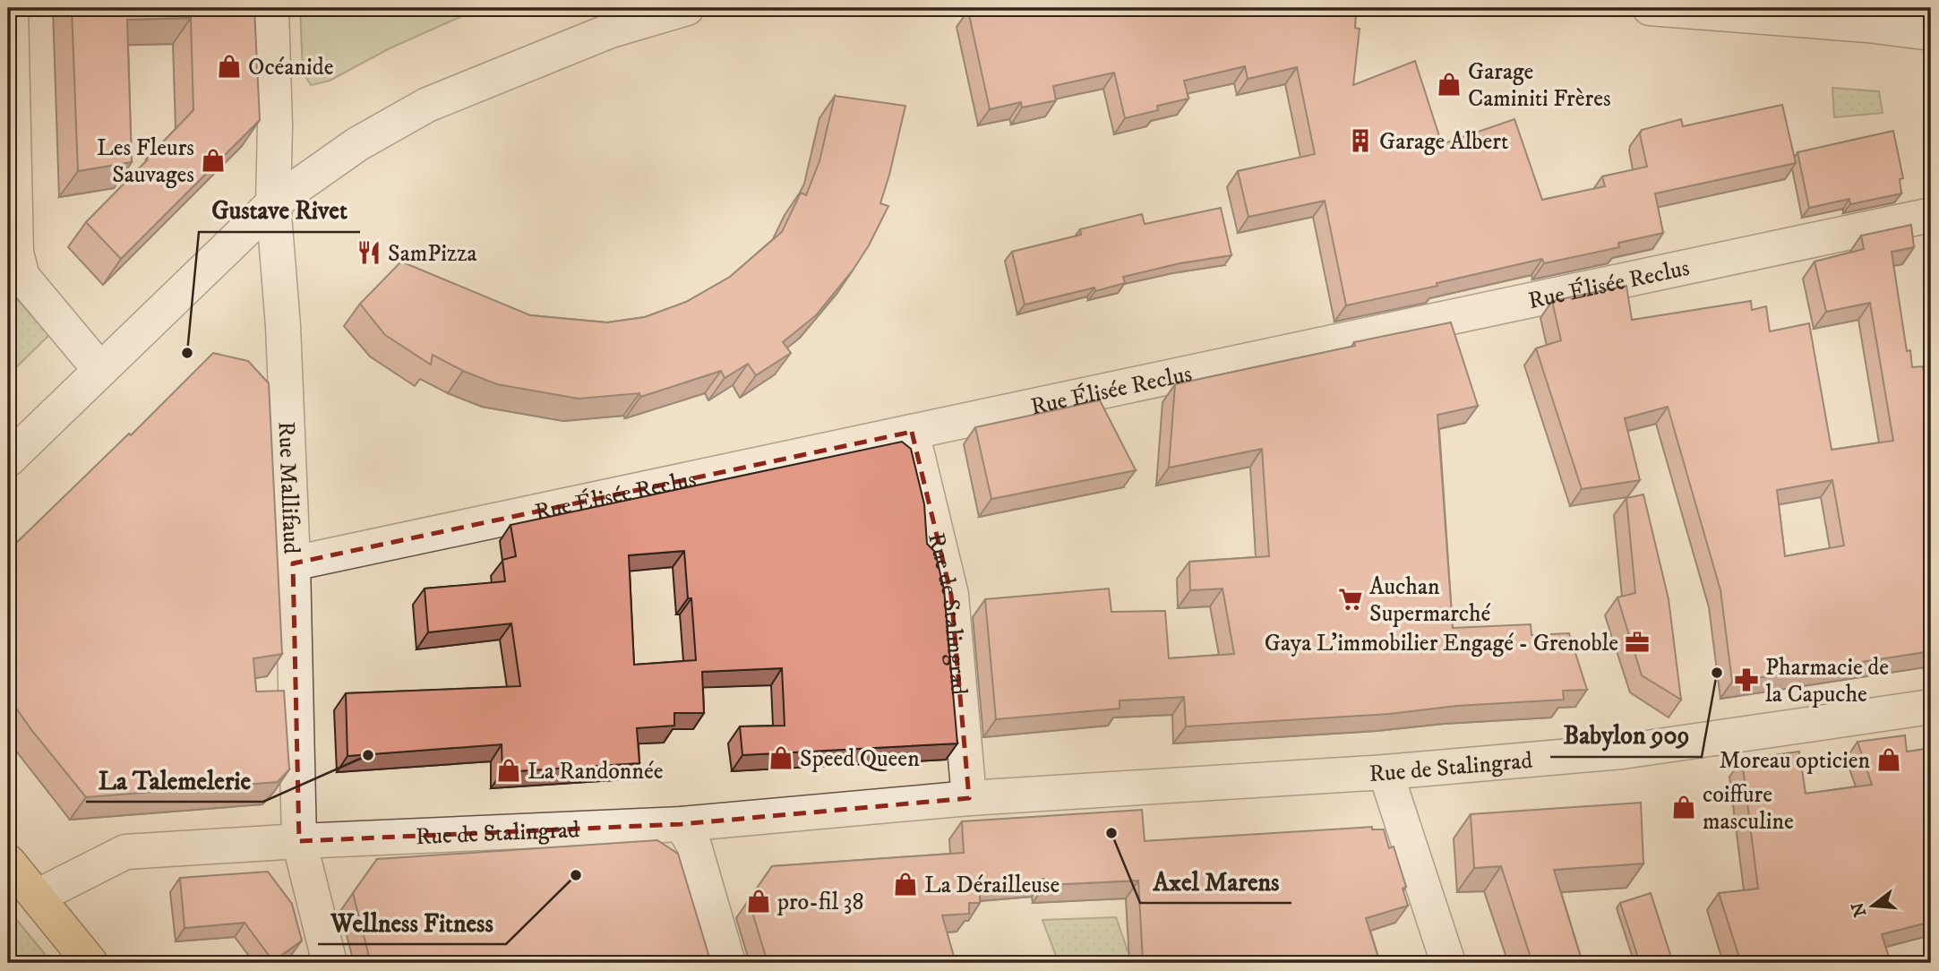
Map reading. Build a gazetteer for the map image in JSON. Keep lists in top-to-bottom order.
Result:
{
  "streets": {
    "street": ["Rue Élisée Reclus", "Rue Mallifaud", "Rue de Stalingrad"]
  },
  "crossings": [
    ["Rue Élisée Reclus", "Rue Mallifaud"],
    ["Rue Élisée Reclus", "Rue de Stalingrad"],
    ["Rue Mallifaud", "Rue de Stalingrad"]
  ],
  "places": {
    "shop": [
      "Océanide",
      "Garage Caminiti Frères",
      "Les Fleurs Sauvages",
      "Speed Queen",
      "Moreau opticien",
      "La Randonnée",
      "coiffure masculine",
      "La Dérailleuse",
      "pro-fil 38"
    ],
    "building": ["Garage Albert"],
    "restaurant": ["SamPizza"],
    "other": [
      "Gustave Rivet",
      "Babylon 909",
      "La Talemelerie",
      "Axel Marens",
      "Wellness Fitness"
    ],
    "supermarket": ["Auchan Supermarché"],
    "office": ["Gaya L'immobilier Engagé - Grenoble"],
    "pharmacy": ["Pharmacie de la Capuche"]
  },
  "north": "left"
}
